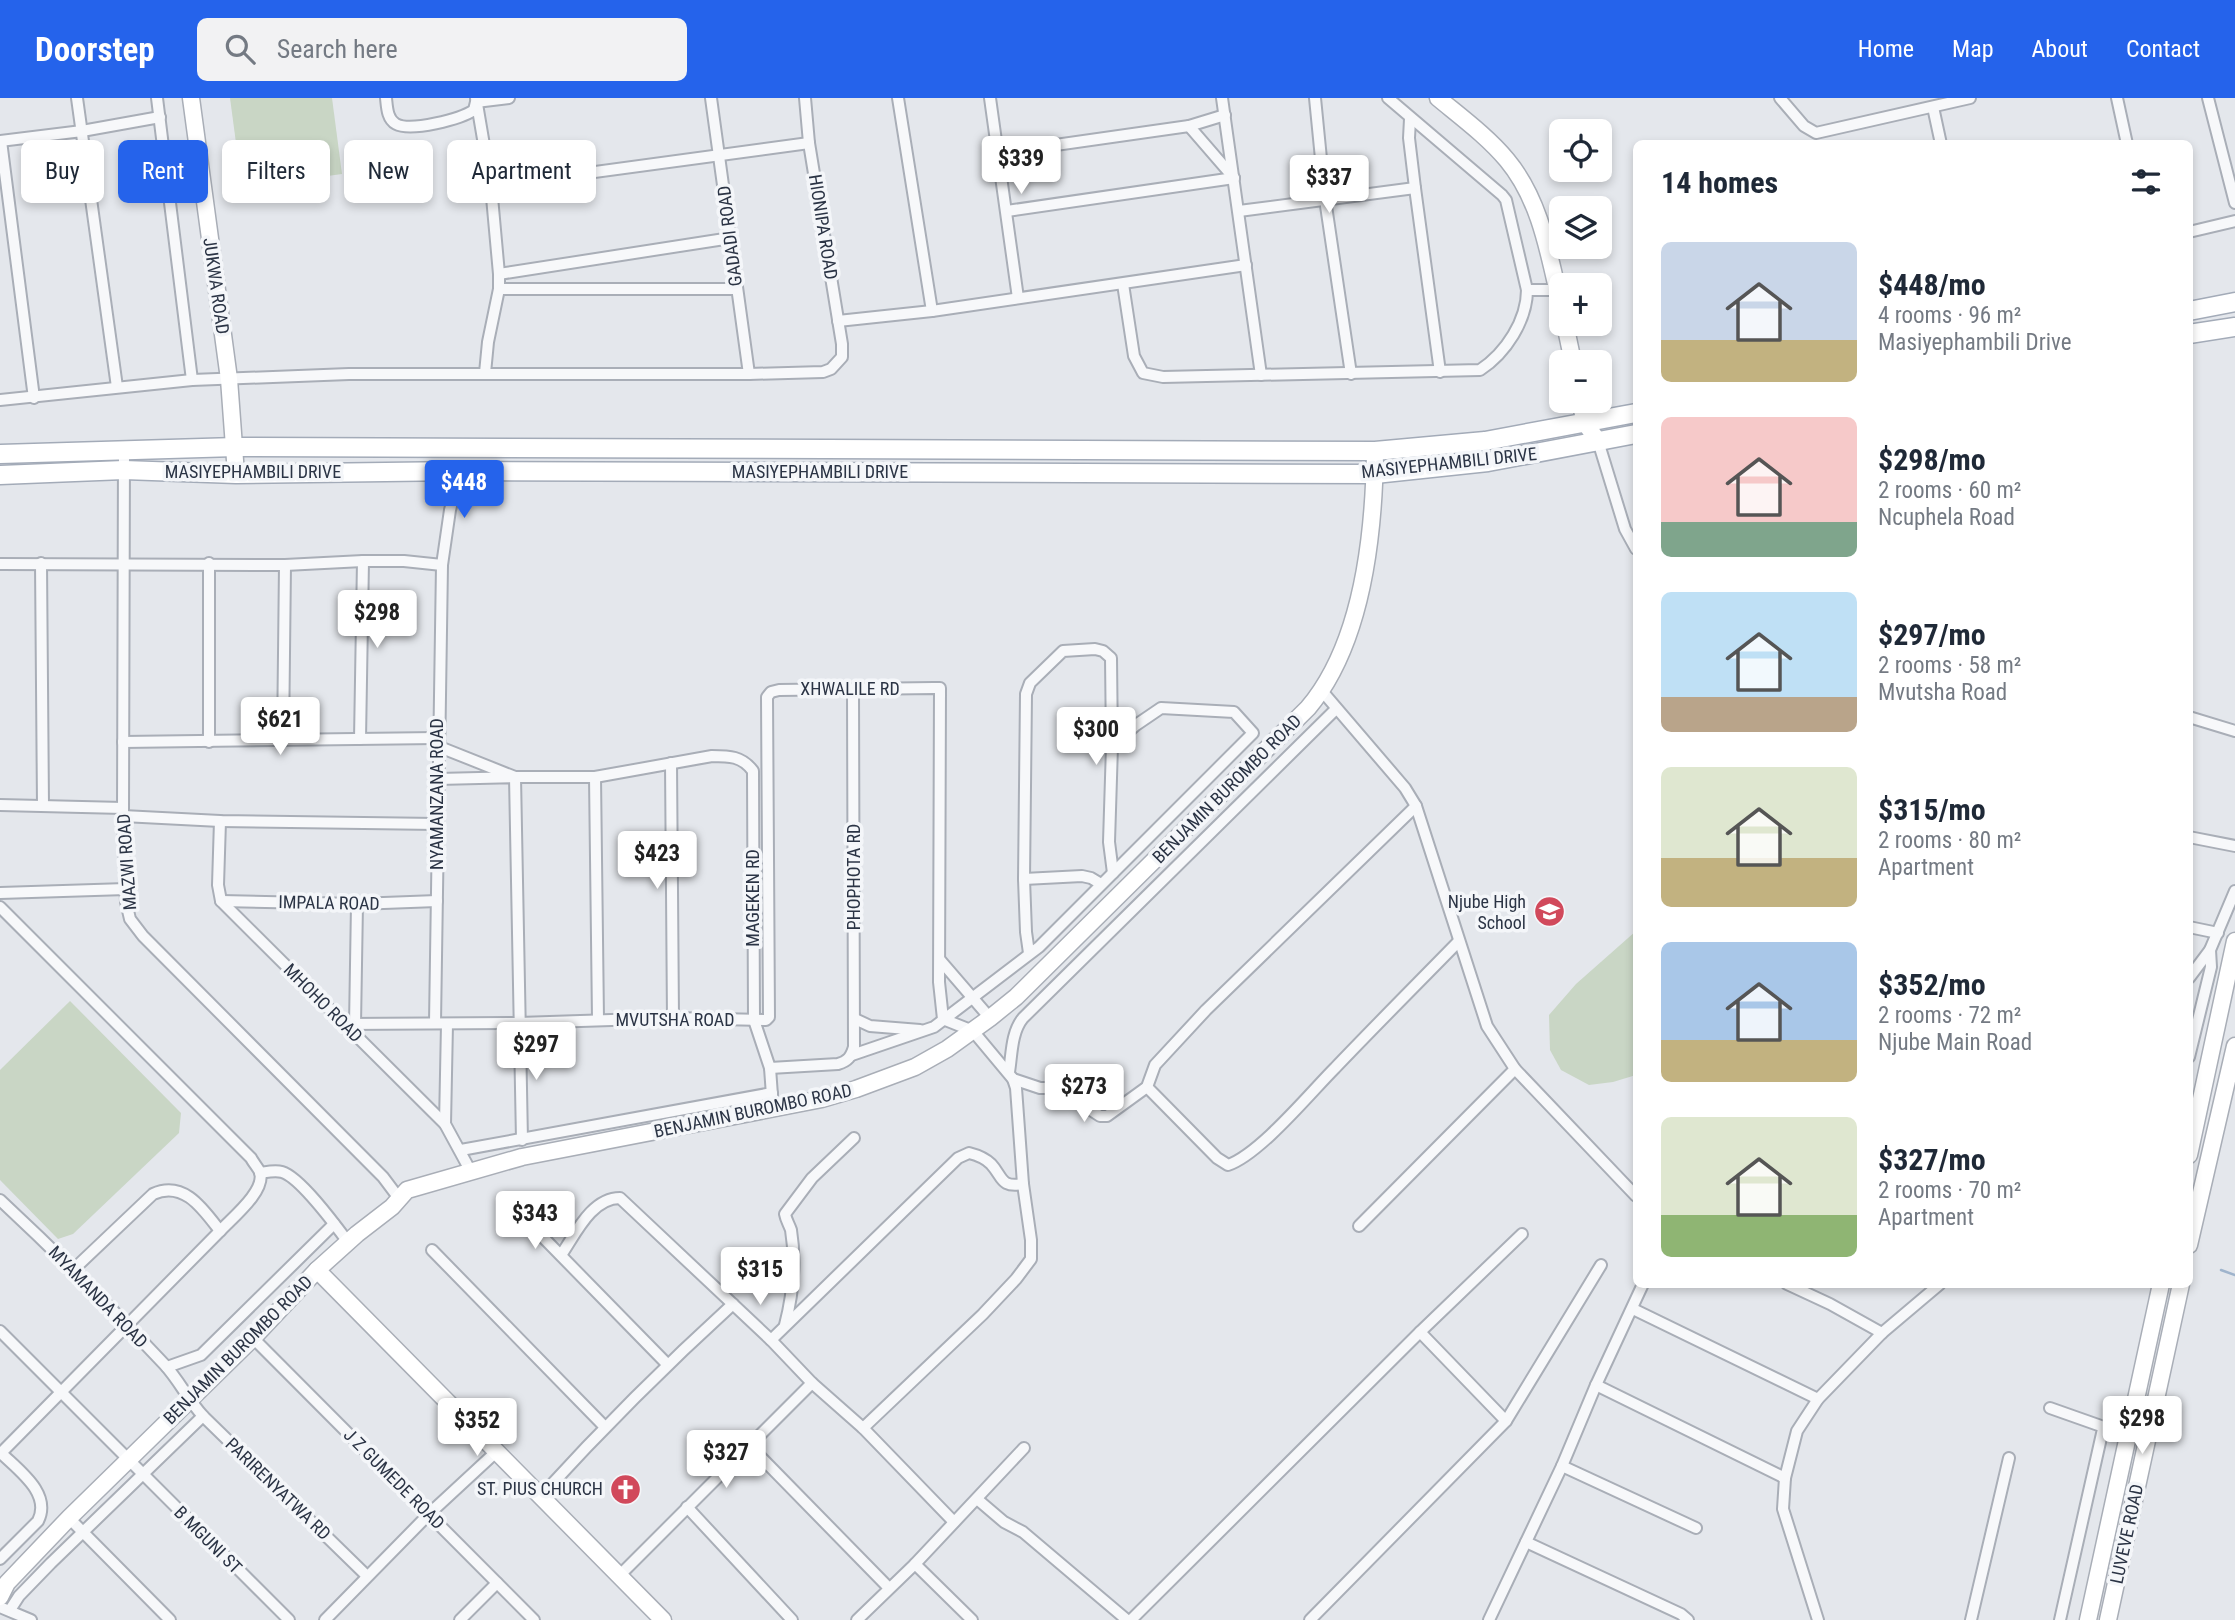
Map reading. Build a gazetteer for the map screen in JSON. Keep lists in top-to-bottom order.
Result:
{
  "streets": {
    "main road": ["MASIYEPHAMBILI DRIVE"],
    "street": [
      "HIONIPA ROAD",
      "GADADI ROAD",
      "JUKWA ROAD",
      "XHWALILE RD",
      "BENJAMIN BUROMBO ROAD",
      "NYAMANZANA ROAD",
      "MAZWI ROAD",
      "PHOPHOTA RD",
      "MAGEKEN RD",
      "IMPALA ROAD",
      "MHOHO ROAD",
      "MVUTSHA ROAD",
      "MYAMANDA ROAD",
      "J Z GUMEDE ROAD",
      "PARIRENYATWA RD",
      "LUVEVE ROAD",
      "B MGUNI ST"
    ]
  },
  "crossings": [
    ["HIONIPA ROAD", "GADADI ROAD"],
    ["JUKWA ROAD", "MASIYEPHAMBILI DRIVE"],
    ["MASIYEPHAMBILI DRIVE", "BENJAMIN BUROMBO ROAD"],
    ["MASIYEPHAMBILI DRIVE", "NYAMANZANA ROAD"],
    ["MASIYEPHAMBILI DRIVE", "MAZWI ROAD"],
    ["XHWALILE RD", "PHOPHOTA RD"],
    ["XHWALILE RD", "MAGEKEN RD"],
    ["XHWALILE RD", "MVUTSHA ROAD"],
    ["BENJAMIN BUROMBO ROAD", "MAZWI ROAD"],
    ["BENJAMIN BUROMBO ROAD", "MAGEKEN RD"],
    ["BENJAMIN BUROMBO ROAD", "MHOHO ROAD"],
    ["BENJAMIN BUROMBO ROAD", "MYAMANDA ROAD"],
    ["BENJAMIN BUROMBO ROAD", "J Z GUMEDE ROAD"],
    ["BENJAMIN BUROMBO ROAD", "PARIRENYATWA RD"],
    ["BENJAMIN BUROMBO ROAD", "B MGUNI ST"],
    ["NYAMANZANA ROAD", "IMPALA ROAD"],
    ["NYAMANZANA ROAD", "MVUTSHA ROAD"],
    ["MAGEKEN RD", "MVUTSHA ROAD"],
    ["IMPALA ROAD", "MHOHO ROAD"],
    ["MHOHO ROAD", "MVUTSHA ROAD"],
    ["MYAMANDA ROAD", "PARIRENYATWA RD"]
  ],
  "places": {
    "school or university": ["Njube High School"],
    "church": ["ST. PIUS CHURCH"]
  },
  "page": {
    "header": "Doorstep",
    "search": "Search here",
    "nav": [
      "Home",
      "Map",
      "About",
      "Contact"
    ],
    "map_buttons": ["+", "−"],
    "price": [
      "$339",
      "$337",
      "$448",
      "$298",
      "$621",
      "$300",
      "$423",
      "$297",
      "$273",
      "$343",
      "$315",
      "$298",
      "$352",
      "$327"
    ],
    "chip": [
      "Buy",
      "Rent",
      "Filters",
      "New",
      "Apartment"
    ],
    "heading": "14 homes",
    "list": [
      {
        "name": "$448/mo",
        "note": "4 rooms · 96 m² · Masiyephambili Drive"
      },
      {
        "name": "$298/mo",
        "note": "2 rooms · 60 m² · Ncuphela Road"
      },
      {
        "name": "$297/mo",
        "note": "2 rooms · 58 m² · Mvutsha Road"
      },
      {
        "name": "$315/mo",
        "note": "2 rooms · 80 m² · Apartment"
      },
      {
        "name": "$352/mo",
        "note": "2 rooms · 72 m² · Njube Main Road"
      },
      {
        "name": "$327/mo",
        "note": "2 rooms · 70 m² · Apartment"
      }
    ]
  }
}
